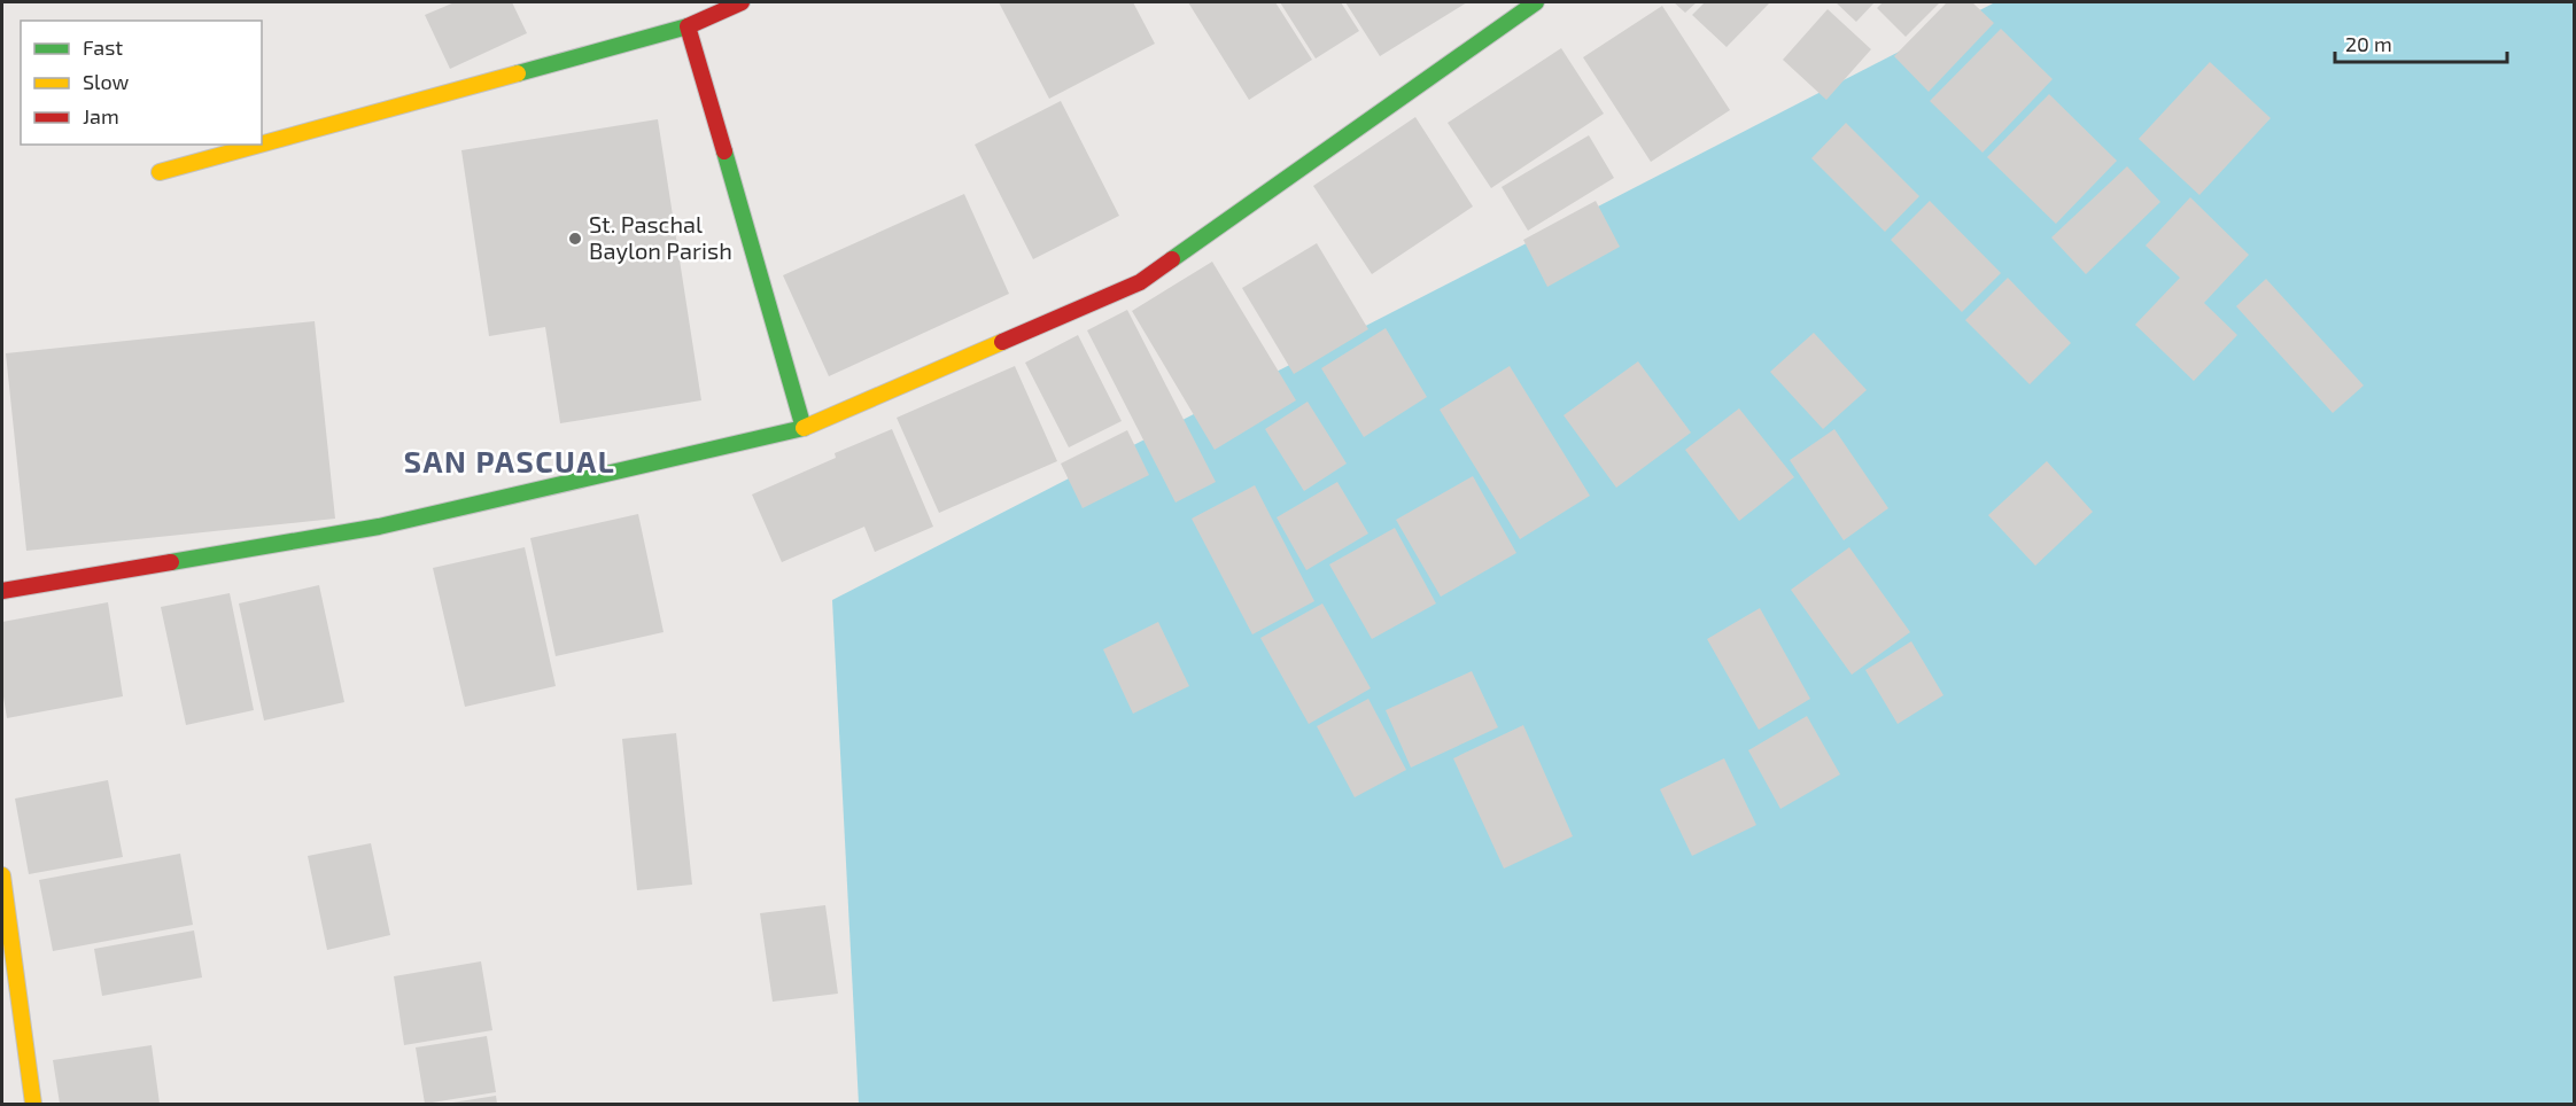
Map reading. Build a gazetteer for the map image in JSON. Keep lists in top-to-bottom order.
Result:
{
  "districts": ["SAN PASCUAL"],
  "places": ["St. Paschal Baylon Parish"],
  "legend": ["Fast", "Slow", "Jam"],
  "scale_bar": "20 m"
}
